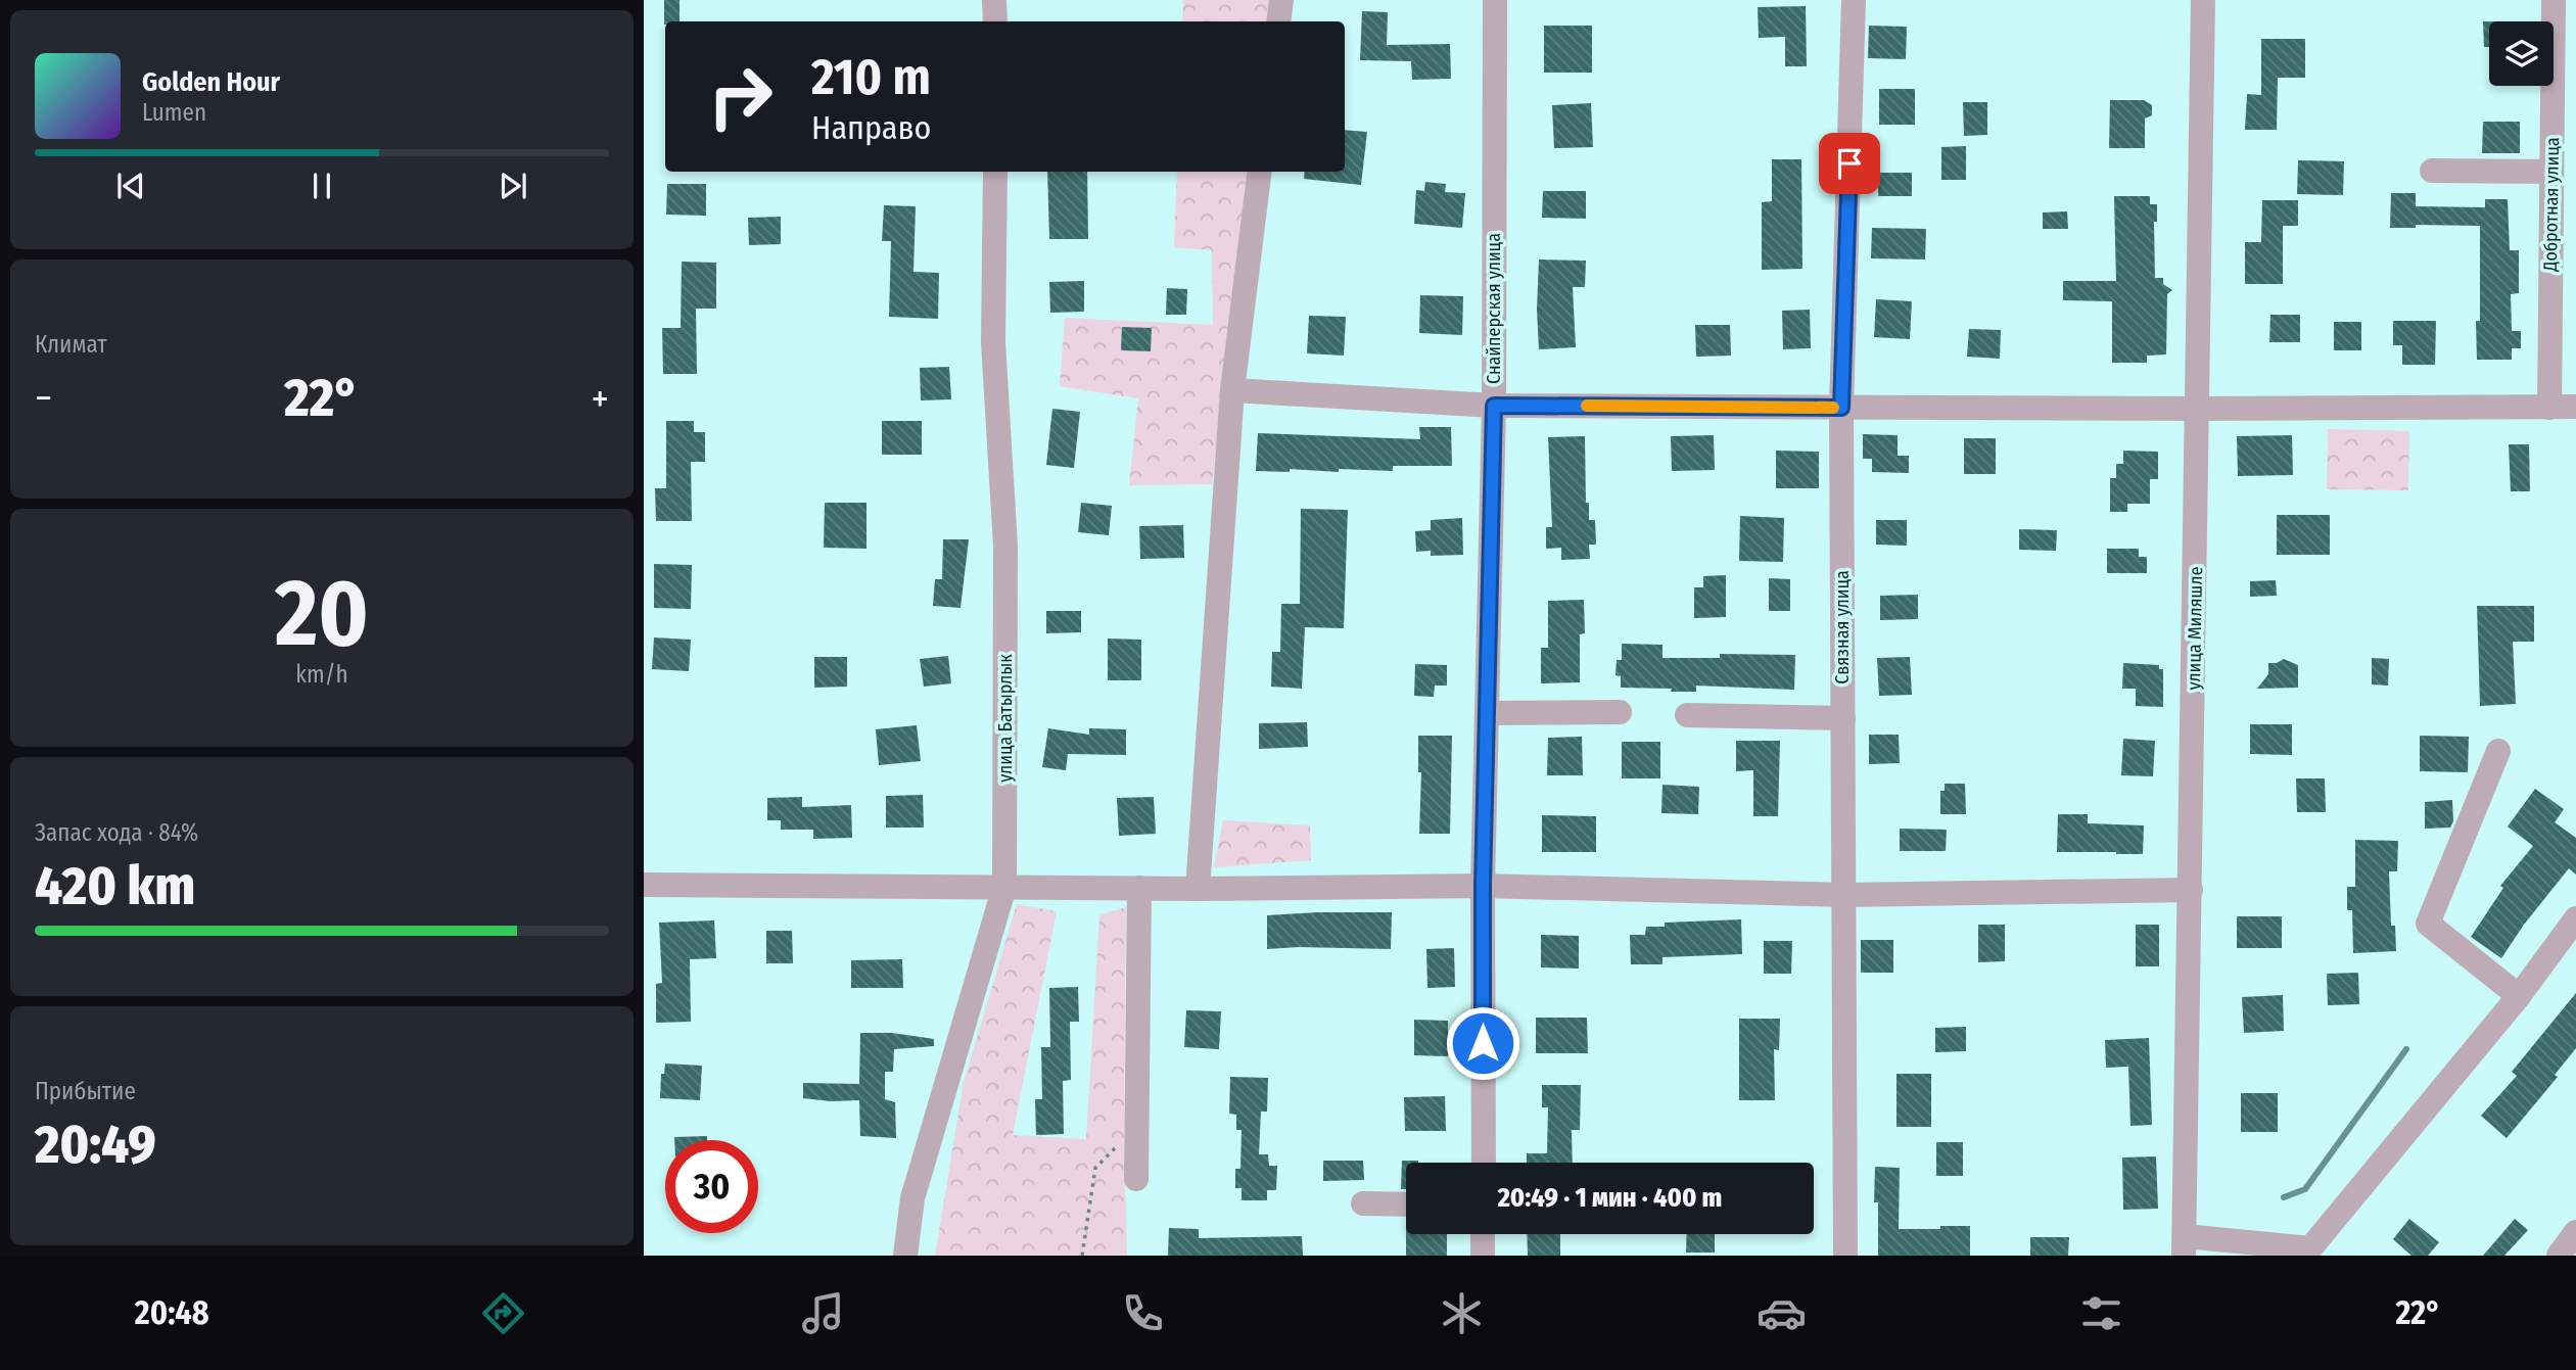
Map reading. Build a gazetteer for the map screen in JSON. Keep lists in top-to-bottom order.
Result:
{
  "streets": {
    "street": [
      "Добротная улица",
      "Снайперская улица",
      "Связная улица",
      "улица Миляшле",
      "улица Батырлык"
    ]
  },
  "page": {
    "turn": ["210 m", "Направо"],
    "song": ["Golden Hour", "Lumen"],
    "tile": [
      "Климат",
      ["20", "km/h"],
      ["Запас хода · 84%", "420 km"],
      ["Прибытие", "20:49"]
    ],
    "heat": ["−", "22°", "+"],
    "limit": "30",
    "trip": "20:49 · 1 мин · 400 m",
    "tabs": ["20:48", "22°"]
  }
}
